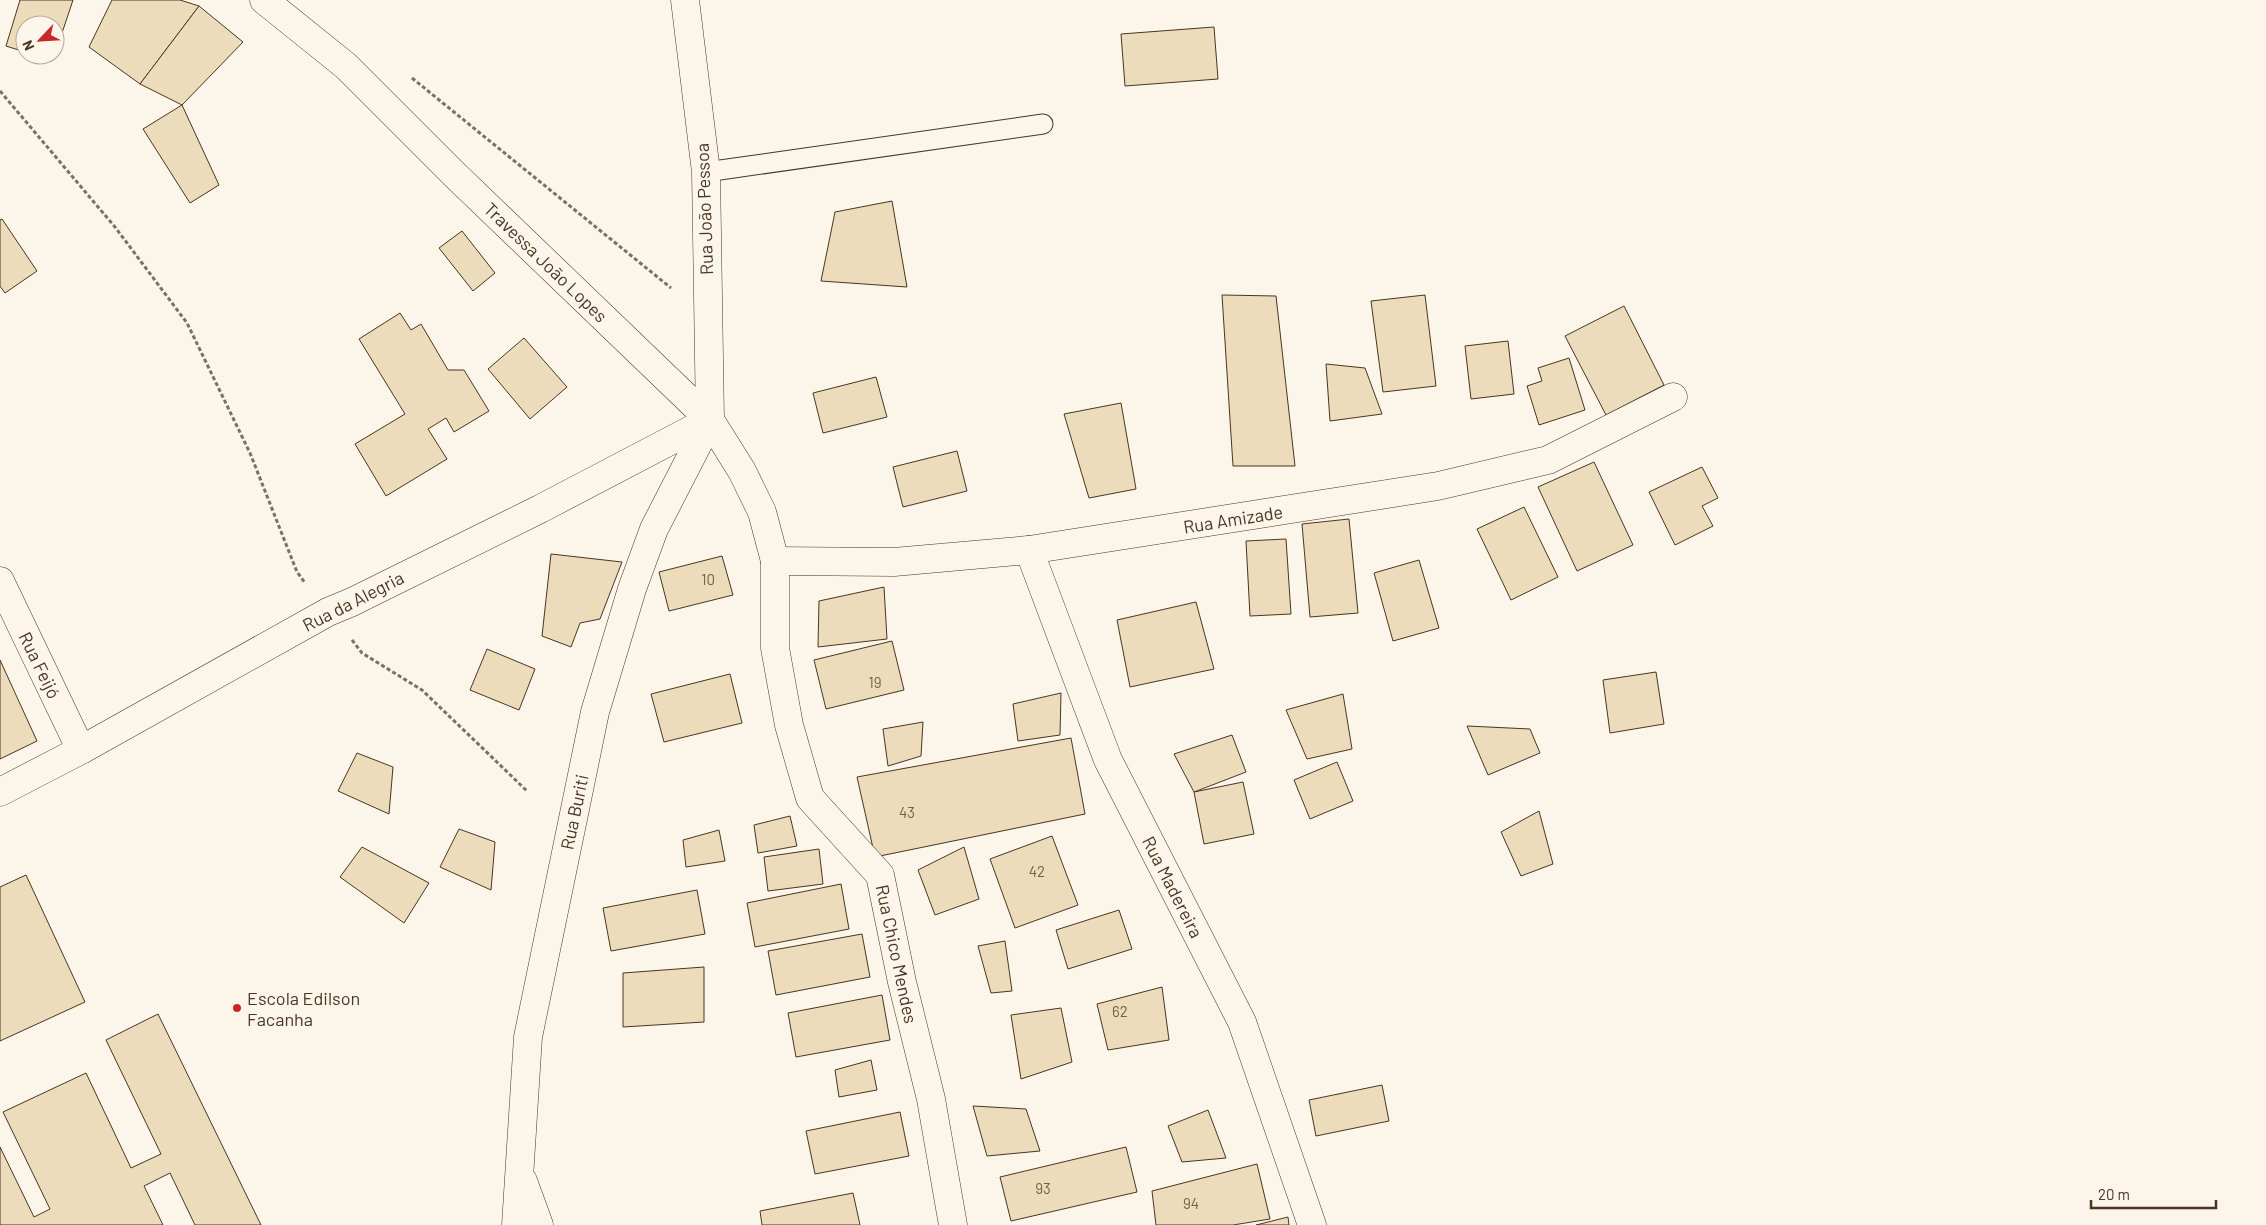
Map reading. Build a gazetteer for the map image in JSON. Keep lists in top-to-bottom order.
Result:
{
  "streets": {
    "street": [
      "Rua João Pessoa",
      "Travessa João Lopes",
      "Rua Amizade",
      "Rua da Alegria",
      "Rua Feijó",
      "Rua Buriti",
      "Rua Madereira",
      "Rua Chico Mendes"
    ]
  },
  "crossings": [
    ["Rua João Pessoa", "Travessa João Lopes"],
    ["Rua João Pessoa", "Rua da Alegria"],
    ["Rua João Pessoa", "Rua Buriti"],
    ["Travessa João Lopes", "Rua Amizade"],
    ["Travessa João Lopes", "Rua da Alegria"],
    ["Travessa João Lopes", "Rua Buriti"],
    ["Travessa João Lopes", "Rua Chico Mendes"],
    ["Rua Amizade", "Rua Madereira"],
    ["Rua Amizade", "Rua Chico Mendes"],
    ["Rua da Alegria", "Rua Feijó"],
    ["Rua da Alegria", "Rua Buriti"]
  ],
  "places": ["Escola Edilson Facanha"],
  "house_numbers": [
    "10",
    "19",
    "43",
    "42",
    "62",
    "93",
    "94"
  ],
  "scale_bar": "20 m",
  "north": "bottom left"
}
